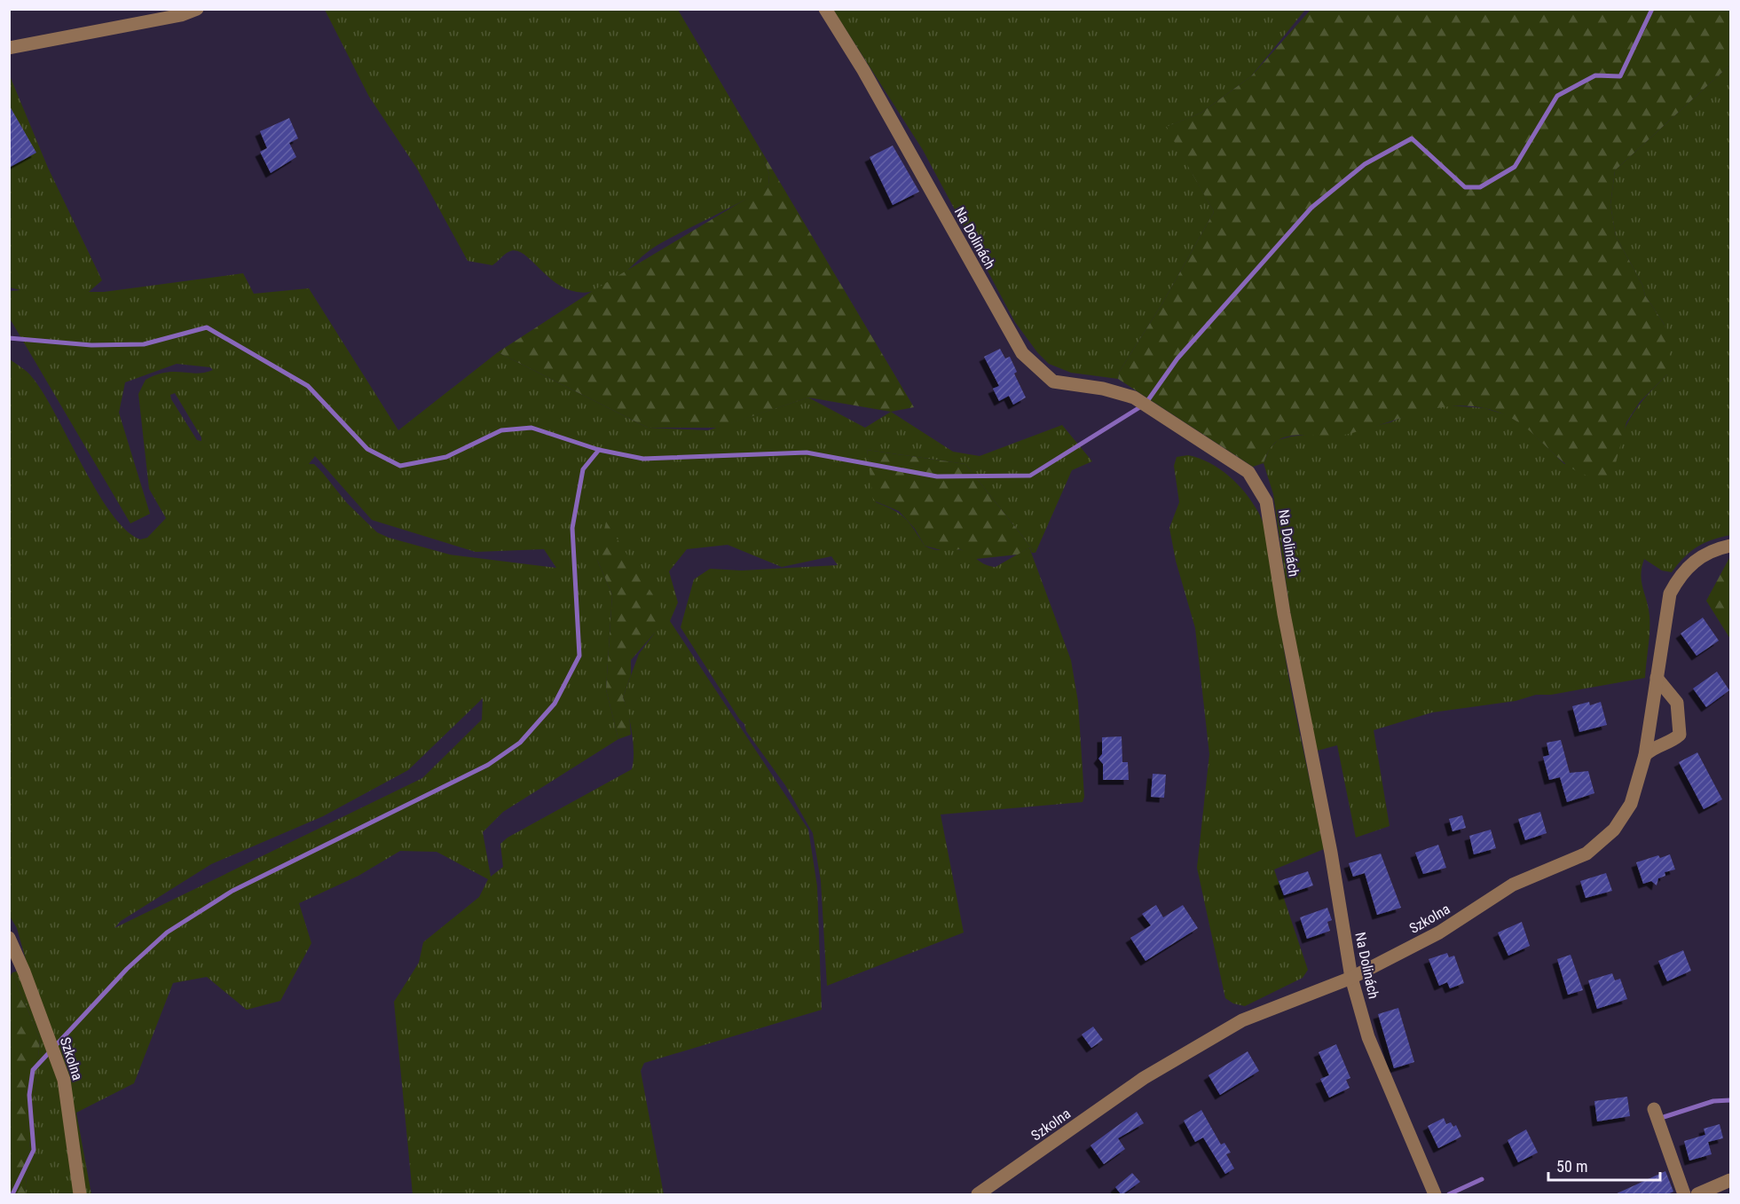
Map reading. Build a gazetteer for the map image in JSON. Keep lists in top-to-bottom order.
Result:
{
  "streets": {
    "street": ["Na Dolinách", "Szkolna"]
  },
  "crossings": [
    ["Na Dolinách", "Szkolna"]
  ],
  "scale_bar": "50 m"
}
